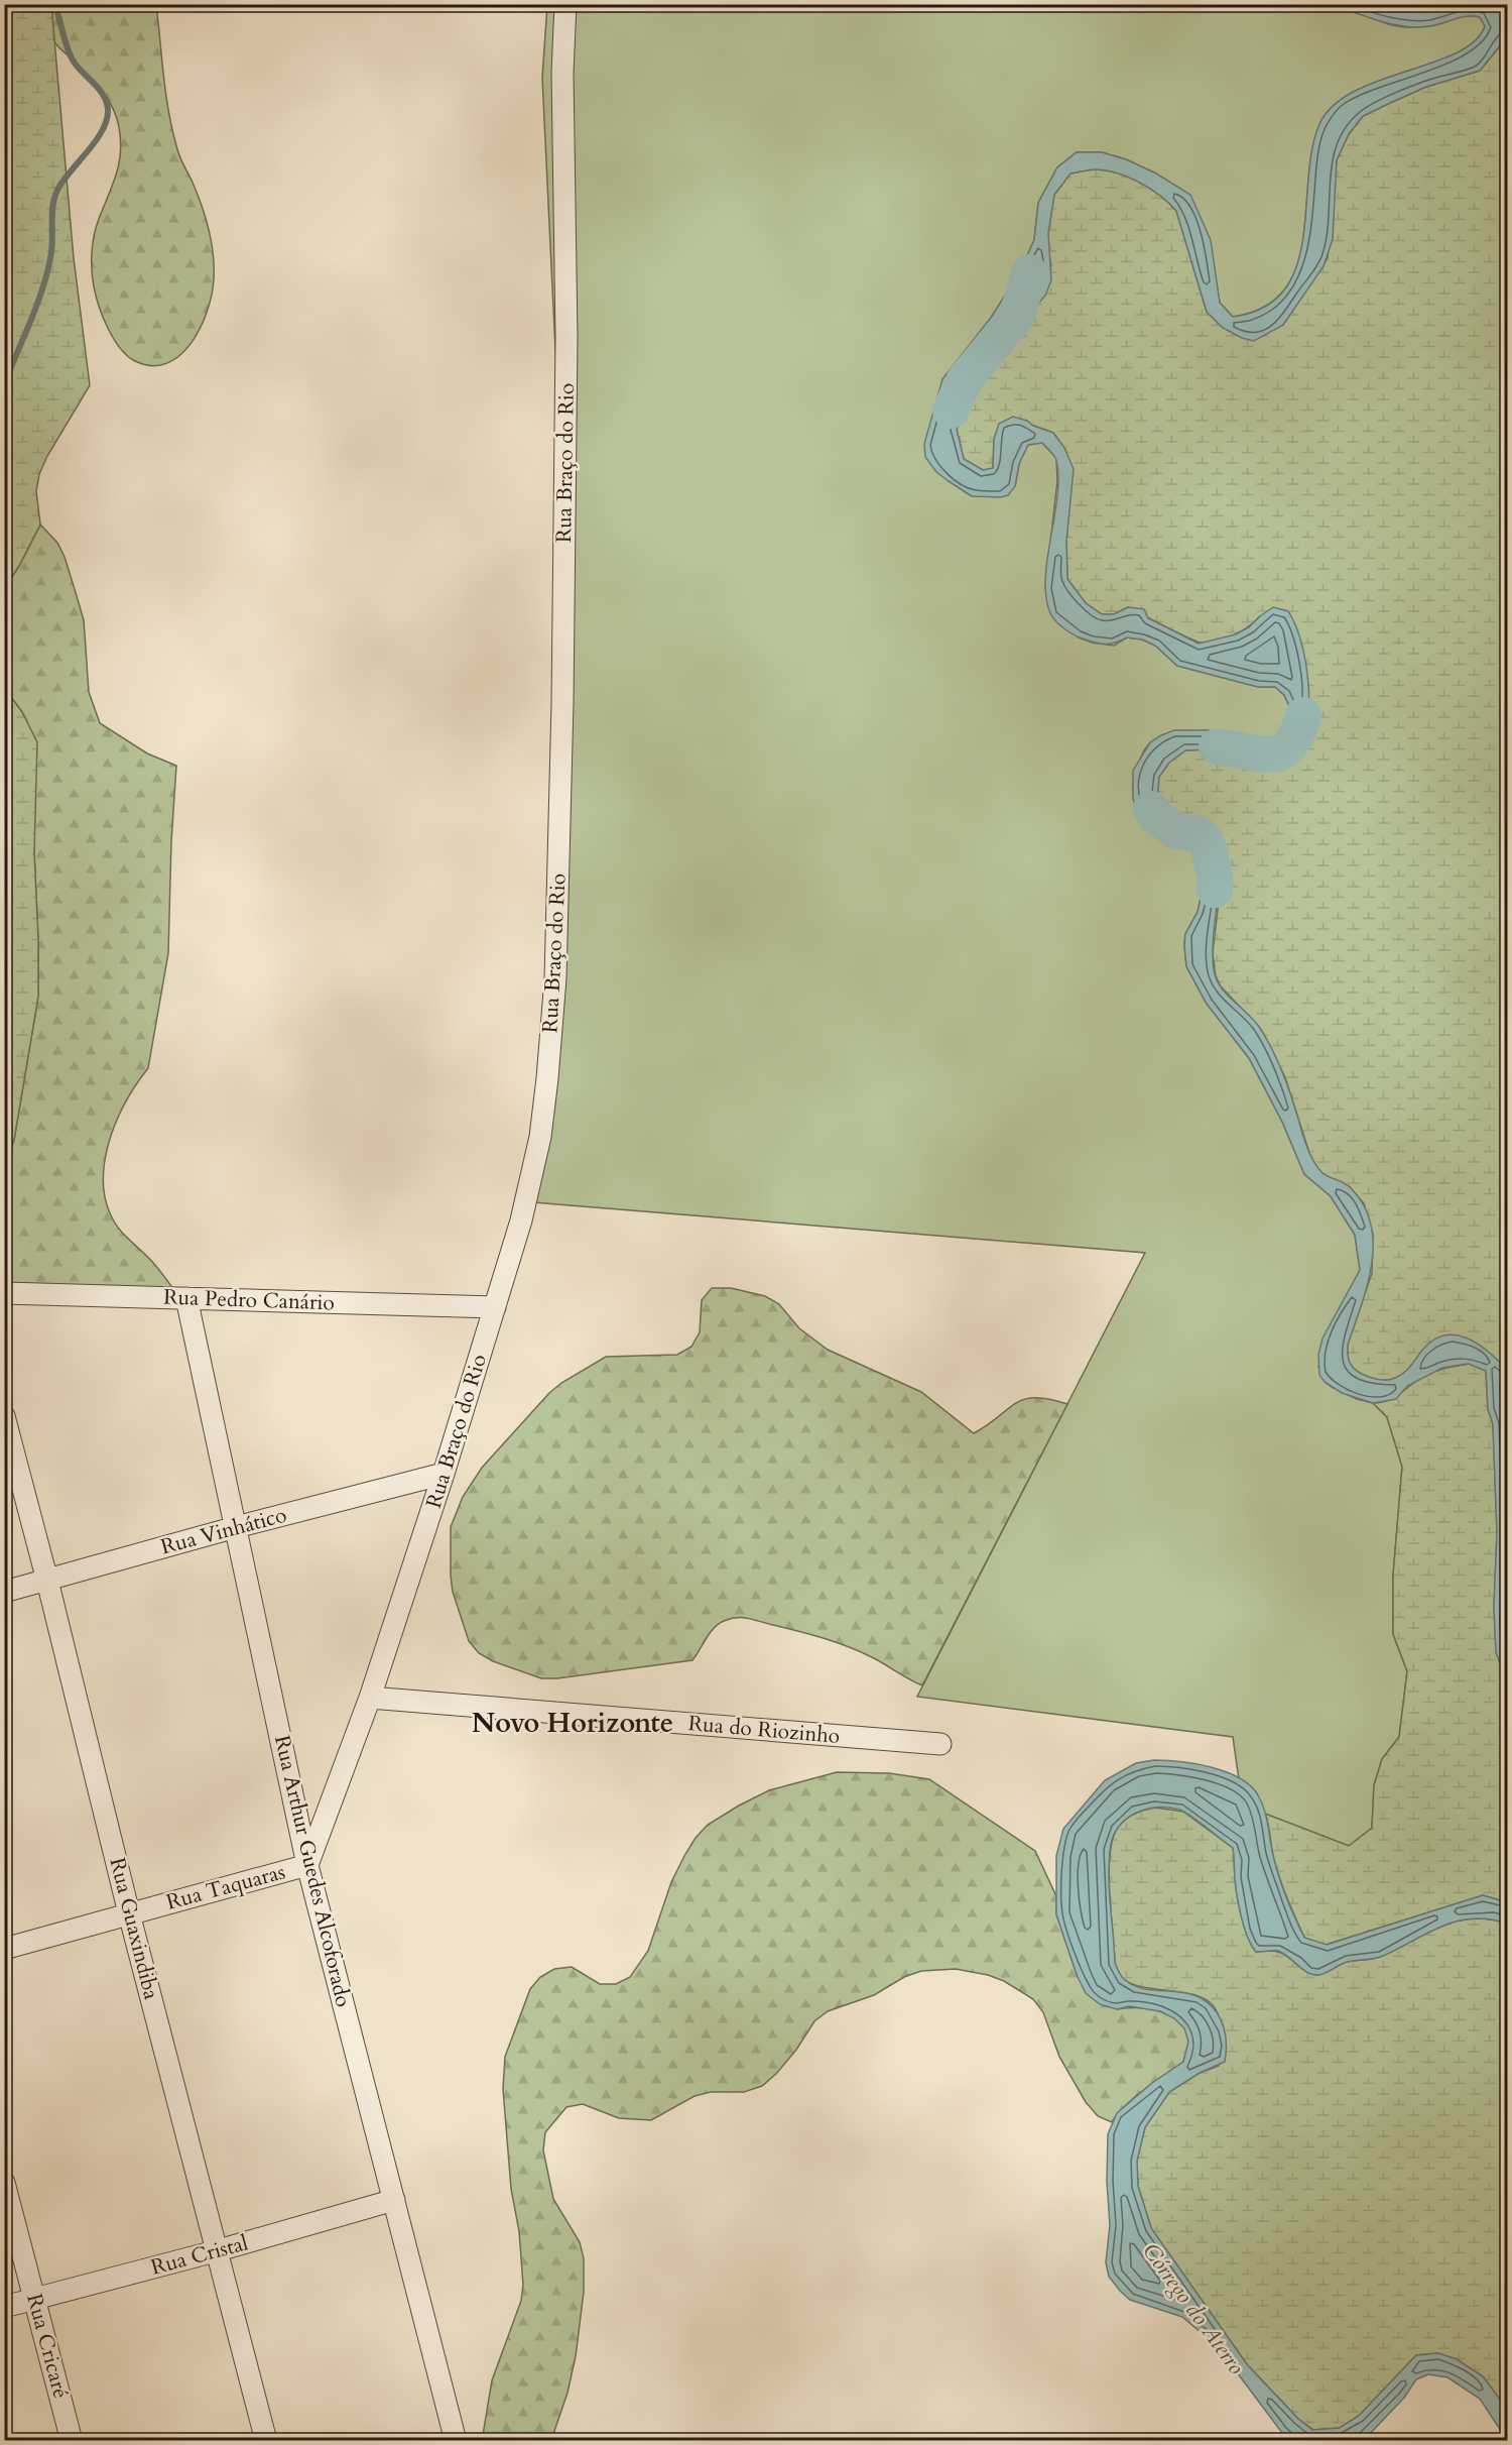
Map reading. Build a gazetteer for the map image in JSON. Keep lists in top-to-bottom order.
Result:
{
  "streets": {
    "street": [
      "Rua Braço do Rio",
      "Rua Pedro Canário",
      "Rua Vinhático",
      "Rua do Riozinho",
      "Rua Arthur Guedes Alcoforado",
      "Rua Taquaras",
      "Rua Guaxindiba",
      "Rua Cristal",
      "Rua Cricaré"
    ]
  },
  "crossings": [
    ["Rua Braço do Rio", "Rua Pedro Canário"],
    ["Rua Braço do Rio", "Rua Vinhático"],
    ["Rua Braço do Rio", "Rua do Riozinho"],
    ["Rua Braço do Rio", "Rua Arthur Guedes Alcoforado"],
    ["Rua Braço do Rio", "Rua Taquaras"],
    ["Rua Pedro Canário", "Rua Arthur Guedes Alcoforado"],
    ["Rua Vinhático", "Rua Arthur Guedes Alcoforado"],
    ["Rua Vinhático", "Rua Guaxindiba"],
    ["Rua Arthur Guedes Alcoforado", "Rua Taquaras"],
    ["Rua Arthur Guedes Alcoforado", "Rua Cristal"],
    ["Rua Taquaras", "Rua Guaxindiba"],
    ["Rua Guaxindiba", "Rua Cristal"],
    ["Rua Cristal", "Rua Cricaré"]
  ],
  "districts": ["Novo Horizonte"],
  "water": ["Córrego do Aterro"]
}
